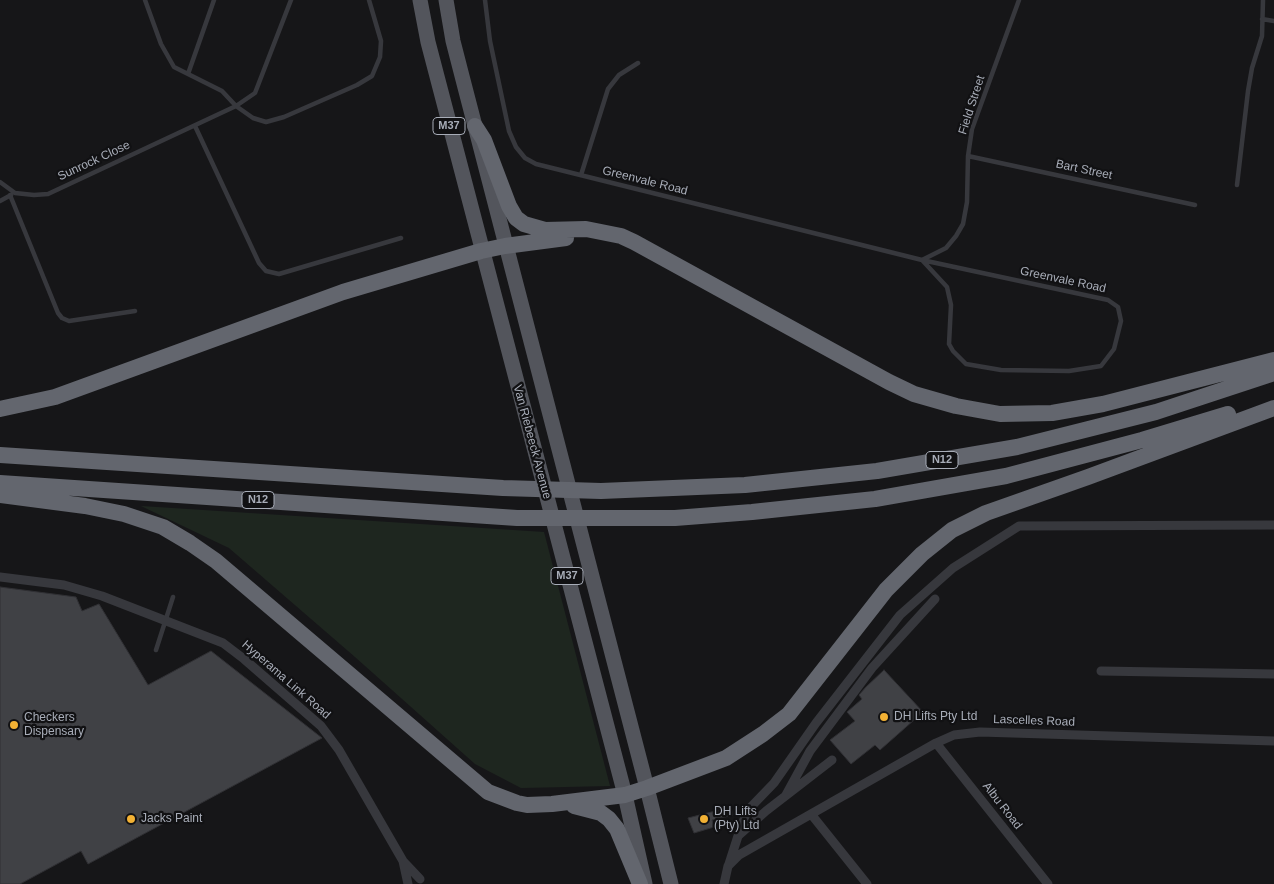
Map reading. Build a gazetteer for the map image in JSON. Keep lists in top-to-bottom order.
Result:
{
  "streets": {
    "highway": ["N12"],
    "main road": ["M37", "Van Riebeeck Avenue"],
    "street": ["Hyperama Link Road", "Lascelles Road", "Albu Road"],
    "lane": [
      "Field Street",
      "Sunrock Close",
      "Bart Street",
      "Greenvale Road"
    ]
  },
  "crossings": [
    ["Field Street", "Bart Street"],
    ["Field Street", "Greenvale Road"],
    ["Lascelles Road", "Albu Road"]
  ],
  "places": [
    "DH Lifts Pty Ltd",
    "Checkers Dispensary",
    "Jacks Paint",
    "DH Lifts (Pty) Ltd"
  ]
}
